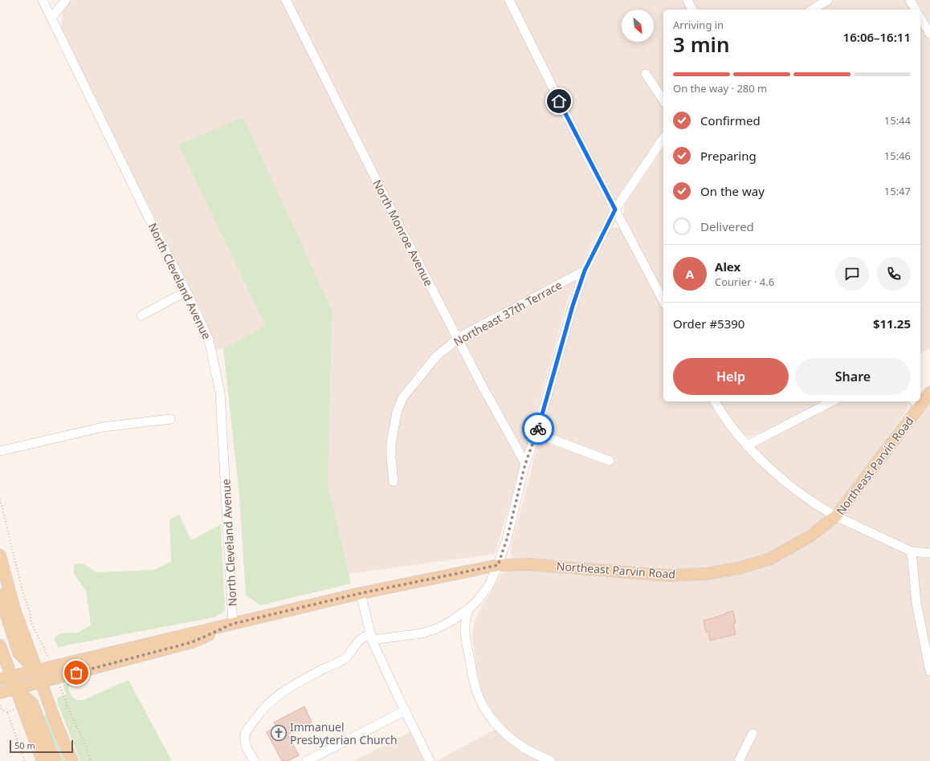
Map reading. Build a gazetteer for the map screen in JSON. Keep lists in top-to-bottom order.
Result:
{
  "streets": {
    "main road": ["Northeast Parvin Road"],
    "street": ["North Monroe Avenue", "North Cleveland Avenue", "Northeast 37th Terrace"]
  },
  "crossings": [
    ["North Monroe Avenue", "Northeast 37th Terrace"],
    ["North Cleveland Avenue", "Northeast Parvin Road"]
  ],
  "places": {
    "church": ["Immanuel Presbyterian Church"]
  },
  "scale_bar": "50 m",
  "north": "bottom right",
  "page": {
    "heading": ["3 min", "Arriving in", "16:06–16:11"],
    "panel": [
      "Alex",
      "Courier · 4.6",
      "Order #5390",
      "$11.25"
    ],
    "bar": "On the way · 280 m",
    "list": [
      ["Confirmed", "15:44"],
      ["Preparing", "15:46"],
      ["On the way", "15:47"],
      "Delivered"
    ],
    "round": "A",
    "buttons": ["Help", "Share"],
    "scale": "50 m"
  }
}
